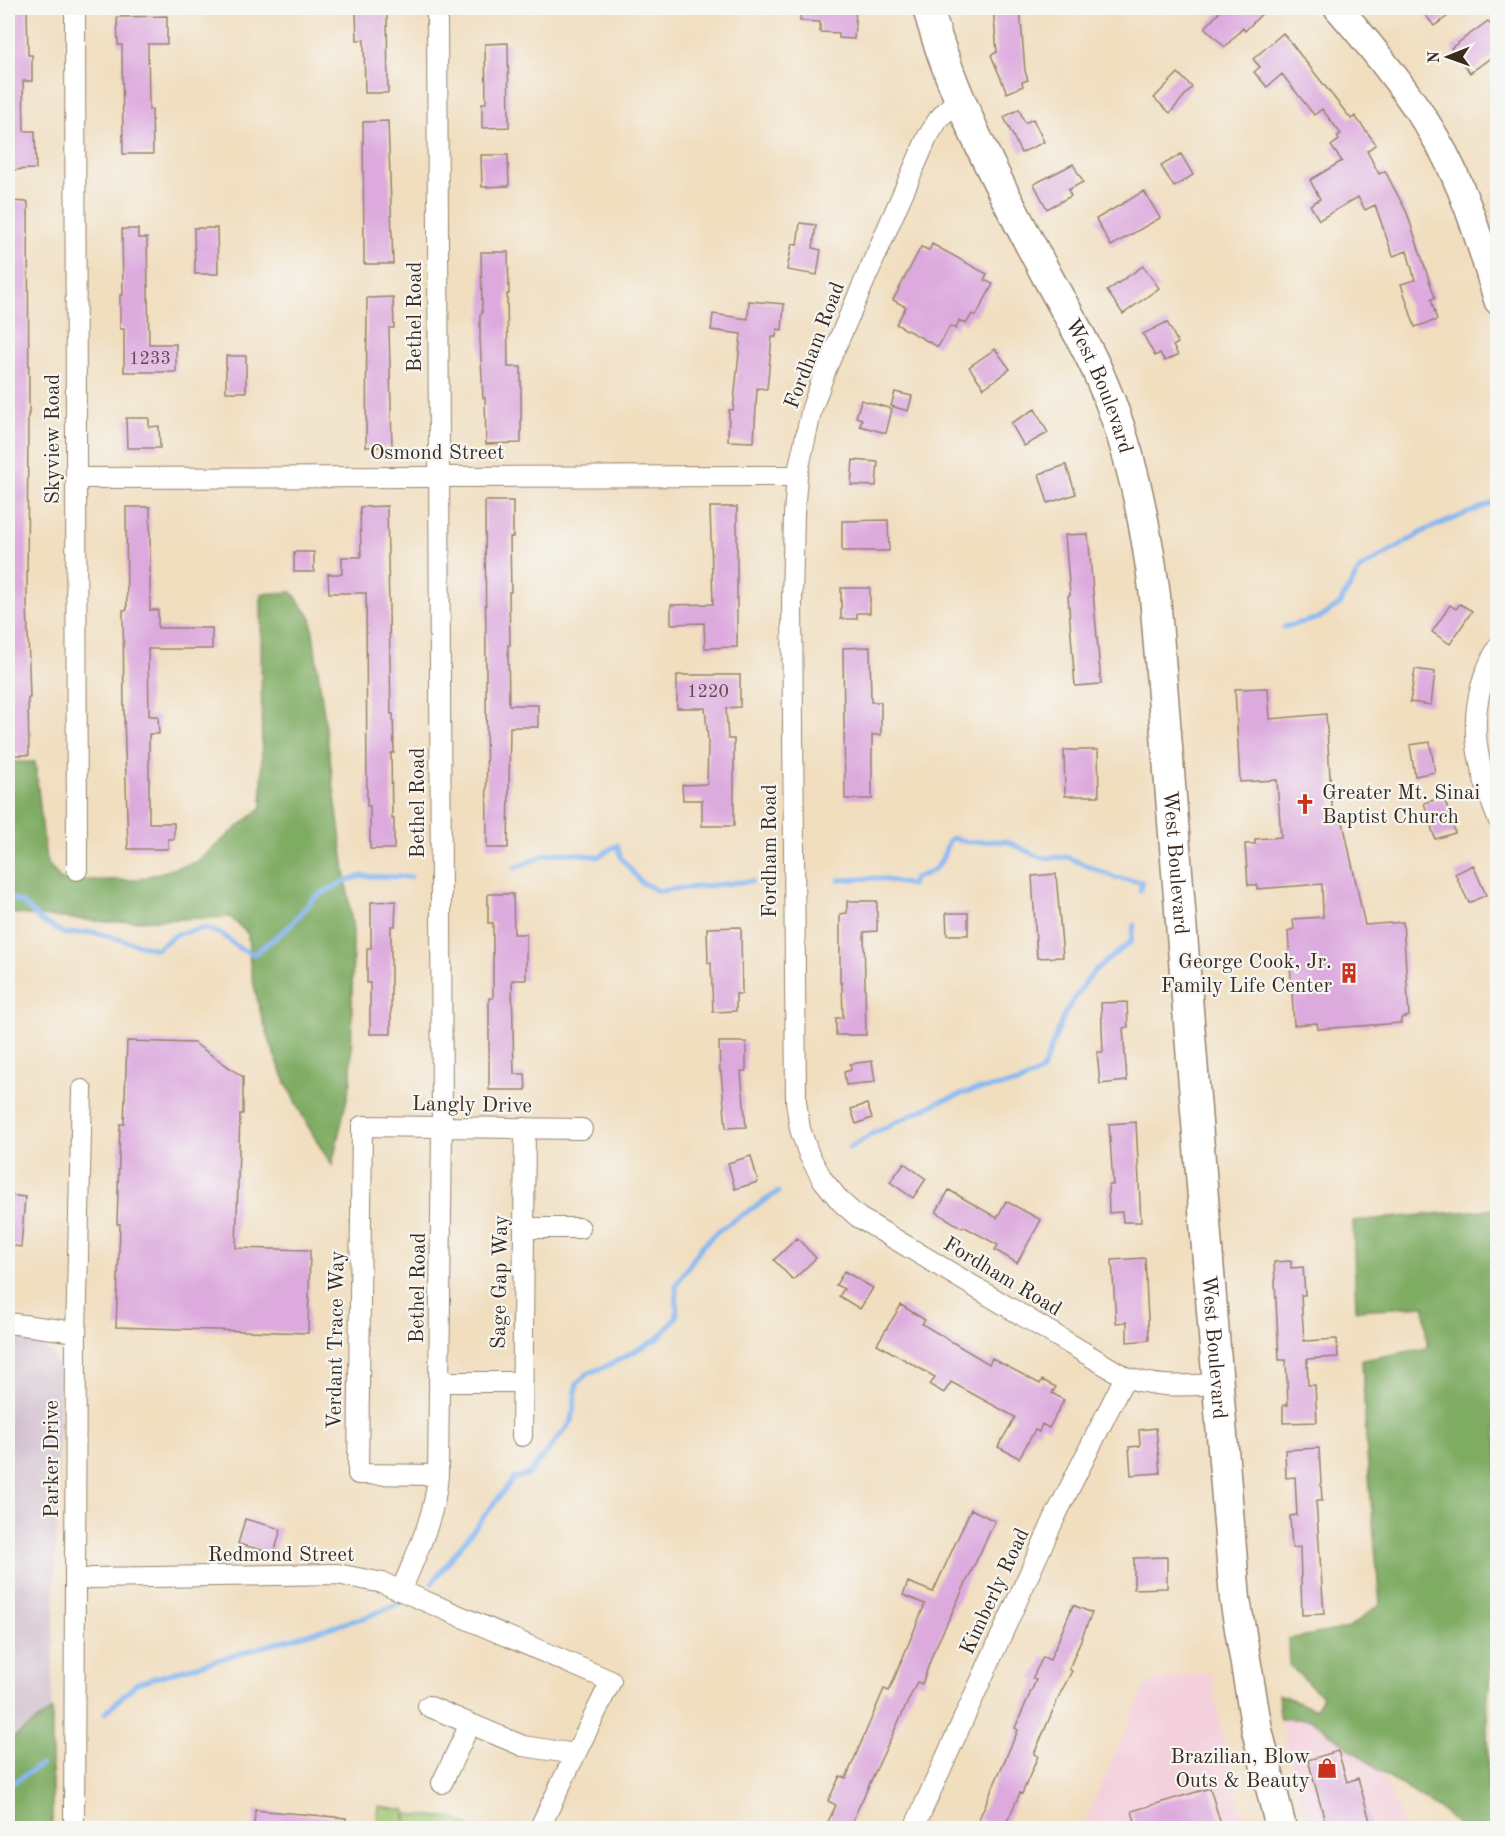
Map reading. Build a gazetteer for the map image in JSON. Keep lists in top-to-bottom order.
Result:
{
  "streets": {
    "main road": ["West Boulevard"],
    "street": [
      "Bethel Road",
      "Fordham Road",
      "Skyview Road",
      "Osmond Street",
      "Langly Drive",
      "Sage Gap Way",
      "Verdant Trace Way",
      "Parker Drive",
      "Redmond Street",
      "Kimberly Road"
    ]
  },
  "crossings": [
    ["Bethel Road", "Osmond Street"],
    ["Bethel Road", "Langly Drive"],
    ["Bethel Road", "Verdant Trace Way"],
    ["Bethel Road", "Redmond Street"],
    ["Fordham Road", "West Boulevard"],
    ["Fordham Road", "Osmond Street"],
    ["Fordham Road", "Kimberly Road"],
    ["Skyview Road", "Osmond Street"],
    ["Langly Drive", "Sage Gap Way"],
    ["Langly Drive", "Verdant Trace Way"],
    ["Parker Drive", "Redmond Street"]
  ],
  "places": {
    "church": ["Greater Mt. Sinai Baptist Church"],
    "building": ["George Cook, Jr. Family Life Center"],
    "shop": ["Brazilian, Blow Outs & Beauty"]
  },
  "house_numbers": ["1233", "1220"],
  "north": "left"
}
